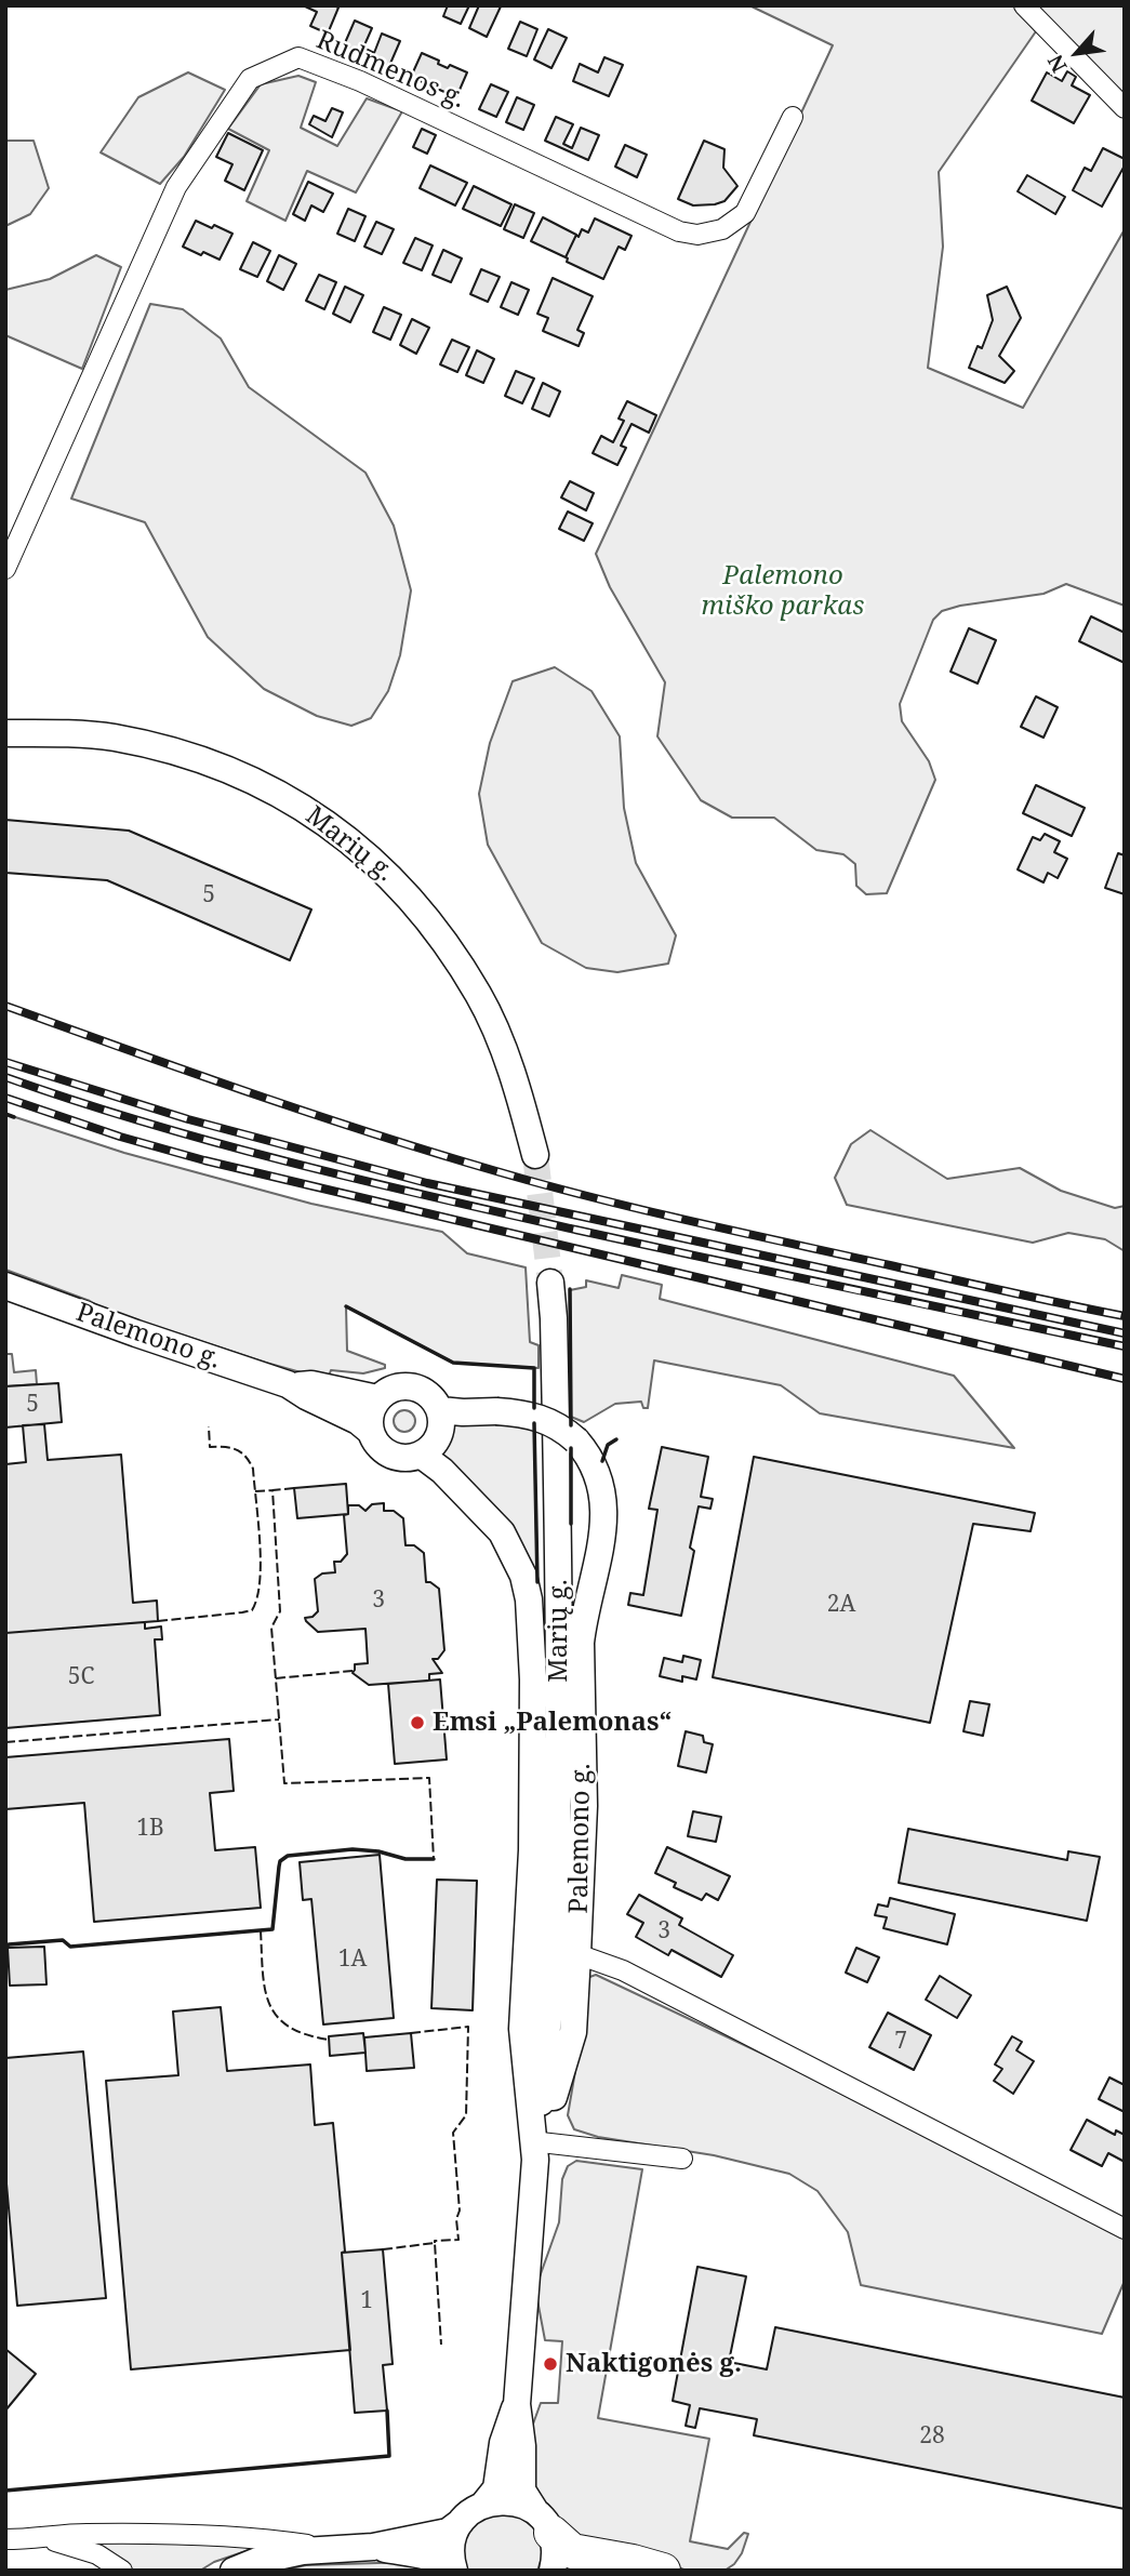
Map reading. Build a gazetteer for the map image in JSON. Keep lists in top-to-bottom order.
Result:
{
  "streets": {
    "street": ["Rudmenos g.", "Marių g.", "Palemono g."]
  },
  "crossings": [
    ["Marių g.", "Palemono g."]
  ],
  "parks": ["Palemono miško parkas"],
  "places": ["Emsi „Palemonas“", "Naktigonės g."],
  "house_numbers": [
    "5",
    "5",
    "3",
    "2A",
    "5C",
    "1B",
    "3",
    "1A",
    "7",
    "1",
    "28"
  ],
  "north": "bottom left"
}
